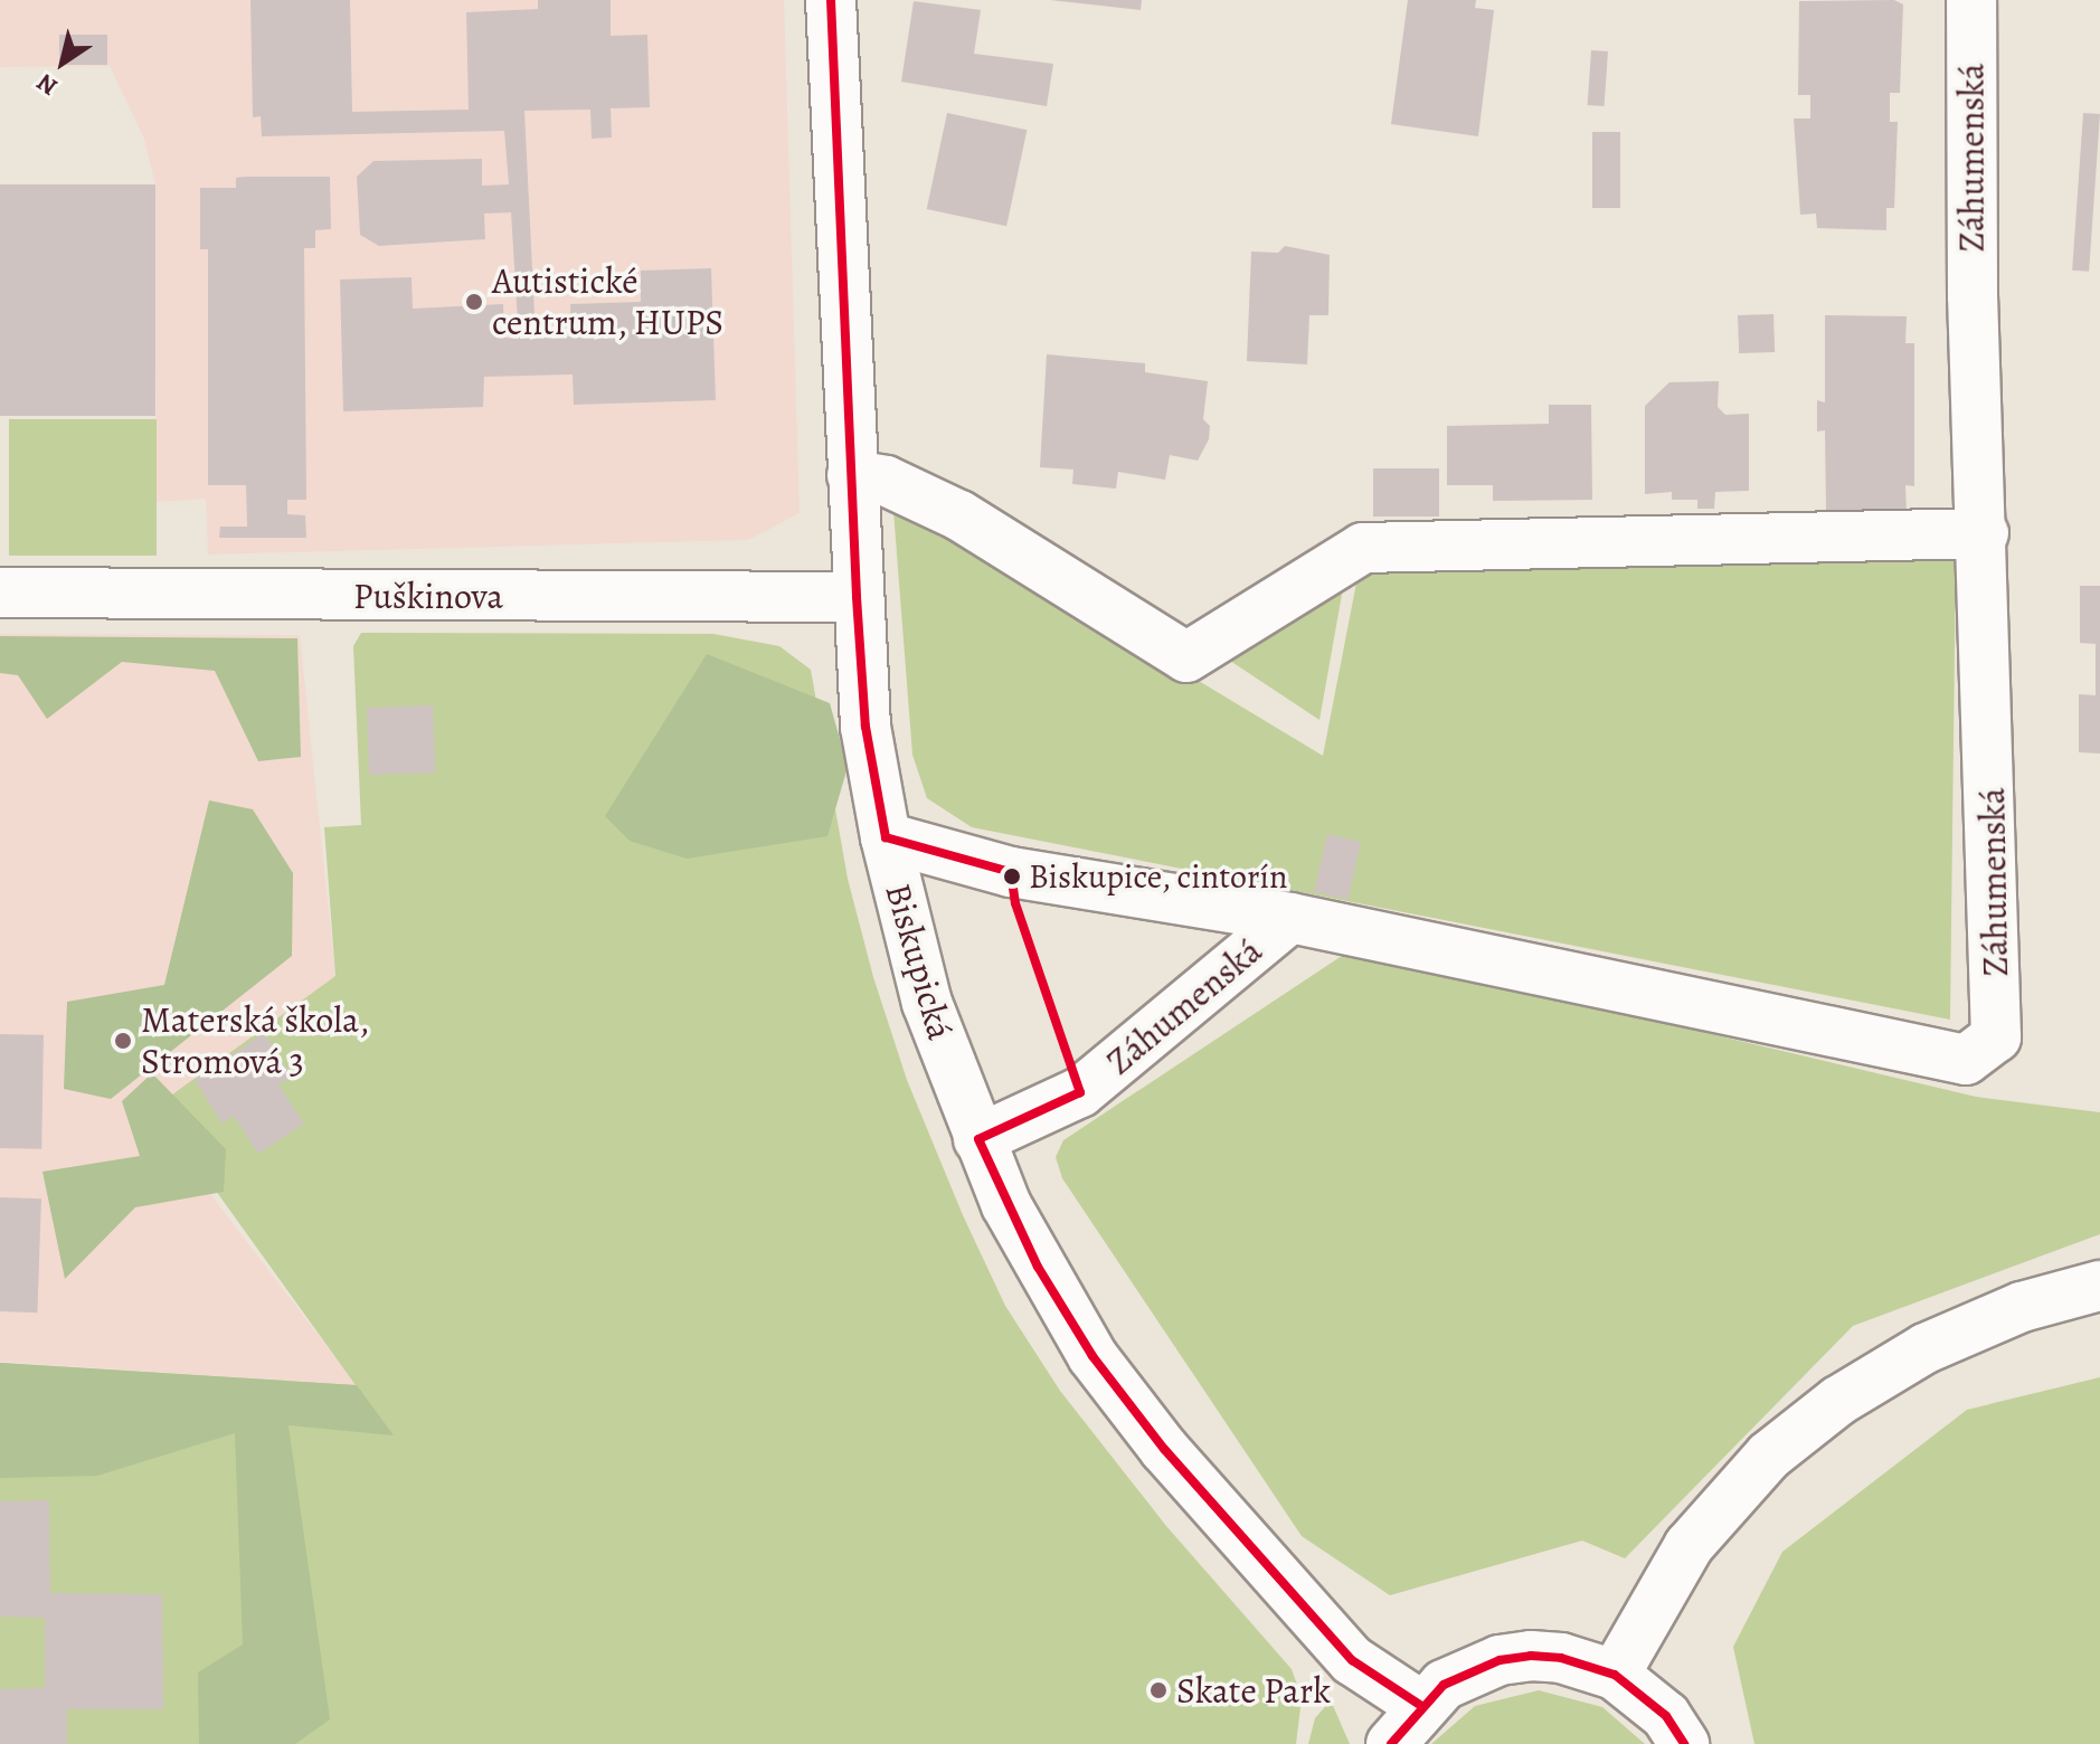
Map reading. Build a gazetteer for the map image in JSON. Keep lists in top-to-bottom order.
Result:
{
  "streets": {
    "street": ["Záhumenská", "Puškinova", "Biskupická"]
  },
  "crossings": [
    ["Záhumenská", "Biskupická"],
    ["Puškinova", "Biskupická"]
  ],
  "places": [
    "Autistické centrum, HUPS",
    "Biskupice, cintorín",
    "Materská škola, Stromová 3",
    "Skate Park"
  ],
  "north": "bottom left"
}
